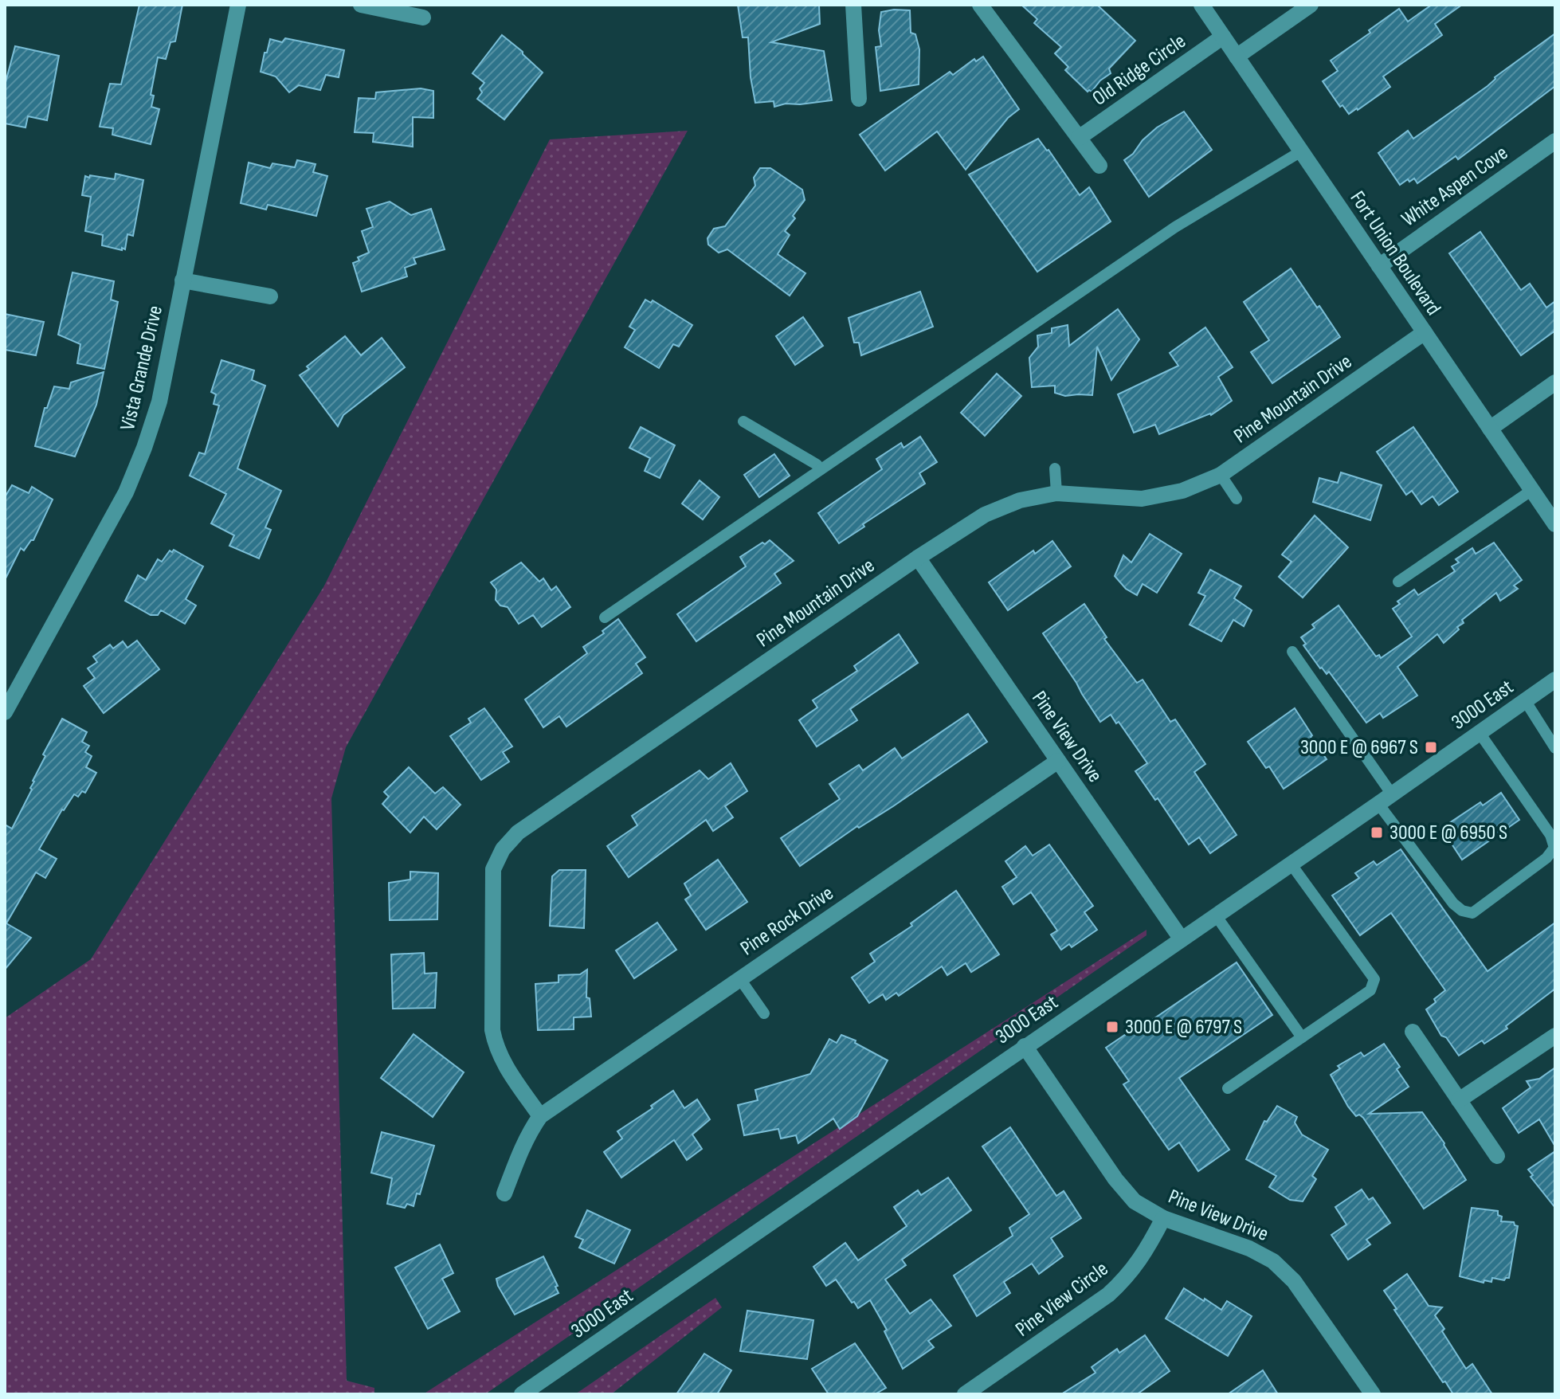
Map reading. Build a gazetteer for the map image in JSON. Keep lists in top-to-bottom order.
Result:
{
  "streets": {
    "street": [
      "Old Ridge Circle",
      "White Aspen Cove",
      "Fort Union Boulevard",
      "Vista Grande Drive",
      "Pine Mountain Drive",
      "3000 East",
      "Pine View Drive",
      "Pine Rock Drive",
      "Pine View Circle"
    ]
  },
  "crossings": [
    ["Old Ridge Circle", "Fort Union Boulevard"],
    ["White Aspen Cove", "Fort Union Boulevard"],
    ["Fort Union Boulevard", "Pine Mountain Drive"],
    ["Pine Mountain Drive", "Pine View Drive"],
    ["Pine Mountain Drive", "Pine Rock Drive"],
    ["3000 East", "Pine View Drive"],
    ["Pine View Drive", "Pine Rock Drive"],
    ["Pine View Drive", "Pine View Circle"]
  ],
  "places": {
    "transit": ["3000 E @ 6967 S", "3000 E @ 6950 S", "3000 E @ 6797 S"]
  }
}
